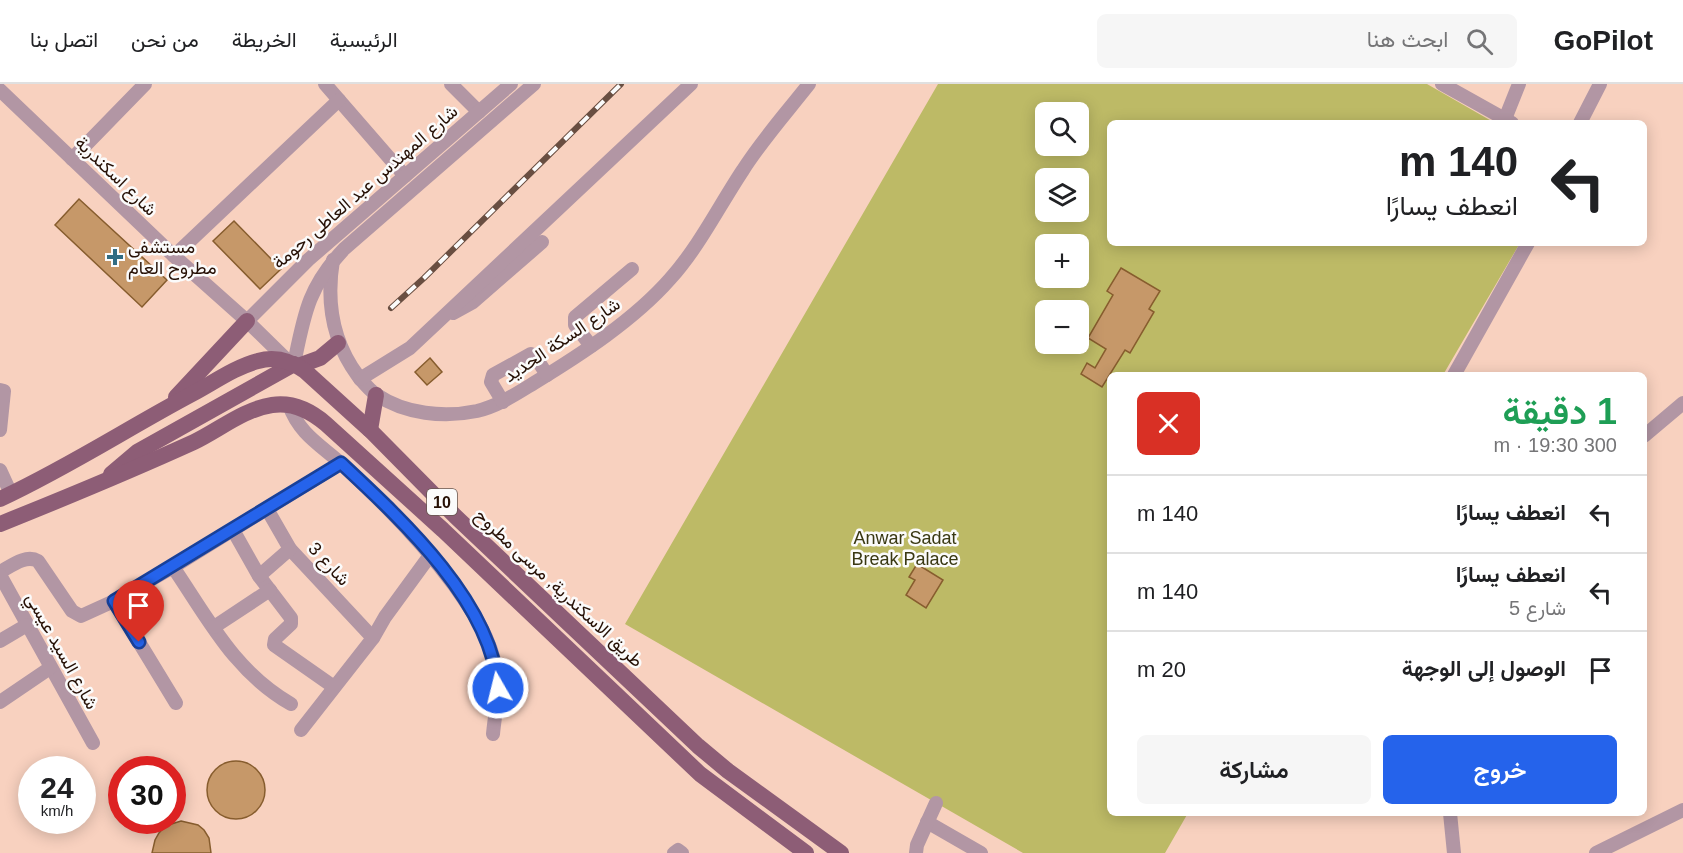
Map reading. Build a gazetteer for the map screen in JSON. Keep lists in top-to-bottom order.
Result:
{
  "streets": {
    "main road": ["10", "طريق الاسكندرية, مرسى مطروح"],
    "street": [
      "شارع اسكندرية",
      "شارع المهندس عبد العاطى رحومة",
      "شارع السكة الحديد",
      "شارع 3",
      "شارع السيد عيسي"
    ]
  },
  "crossings": [
    ["شارع اسكندرية", "شارع المهندس عبد العاطى رحومة"],
    ["شارع اسكندرية", "طريق الاسكندرية, مرسى مطروح"],
    ["شارع المهندس عبد العاطى رحومة", "شارع السكة الحديد"],
    ["شارع المهندس عبد العاطى رحومة", "طريق الاسكندرية, مرسى مطروح"]
  ],
  "parks": ["Anwar Sadat Break Palace"],
  "places": {
    "health": ["مستشفى مطروح العام"]
  },
  "page": {
    "header": "GoPilot",
    "search": "ابحث هنا",
    "nav": [
      "الرئيسية",
      "الخريطة",
      "من نحن",
      "اتصل بنا"
    ],
    "map_buttons": ["+", "−"],
    "turn": ["140 m", "انعطف يسارًا"],
    "heading": ["1 دقيقة", "300 m · 19:30"],
    "list": [
      {
        "name": "انعطف يسارًا",
        "value": "140 m"
      },
      {
        "name": "انعطف يسارًا",
        "note": "شارع 5",
        "value": "140 m"
      },
      {
        "name": "الوصول إلى الوجهة",
        "value": "20 m"
      }
    ],
    "buttons": ["خروج", "مشاركة"],
    "speed": "24 km/h",
    "limit": "30"
  }
}
